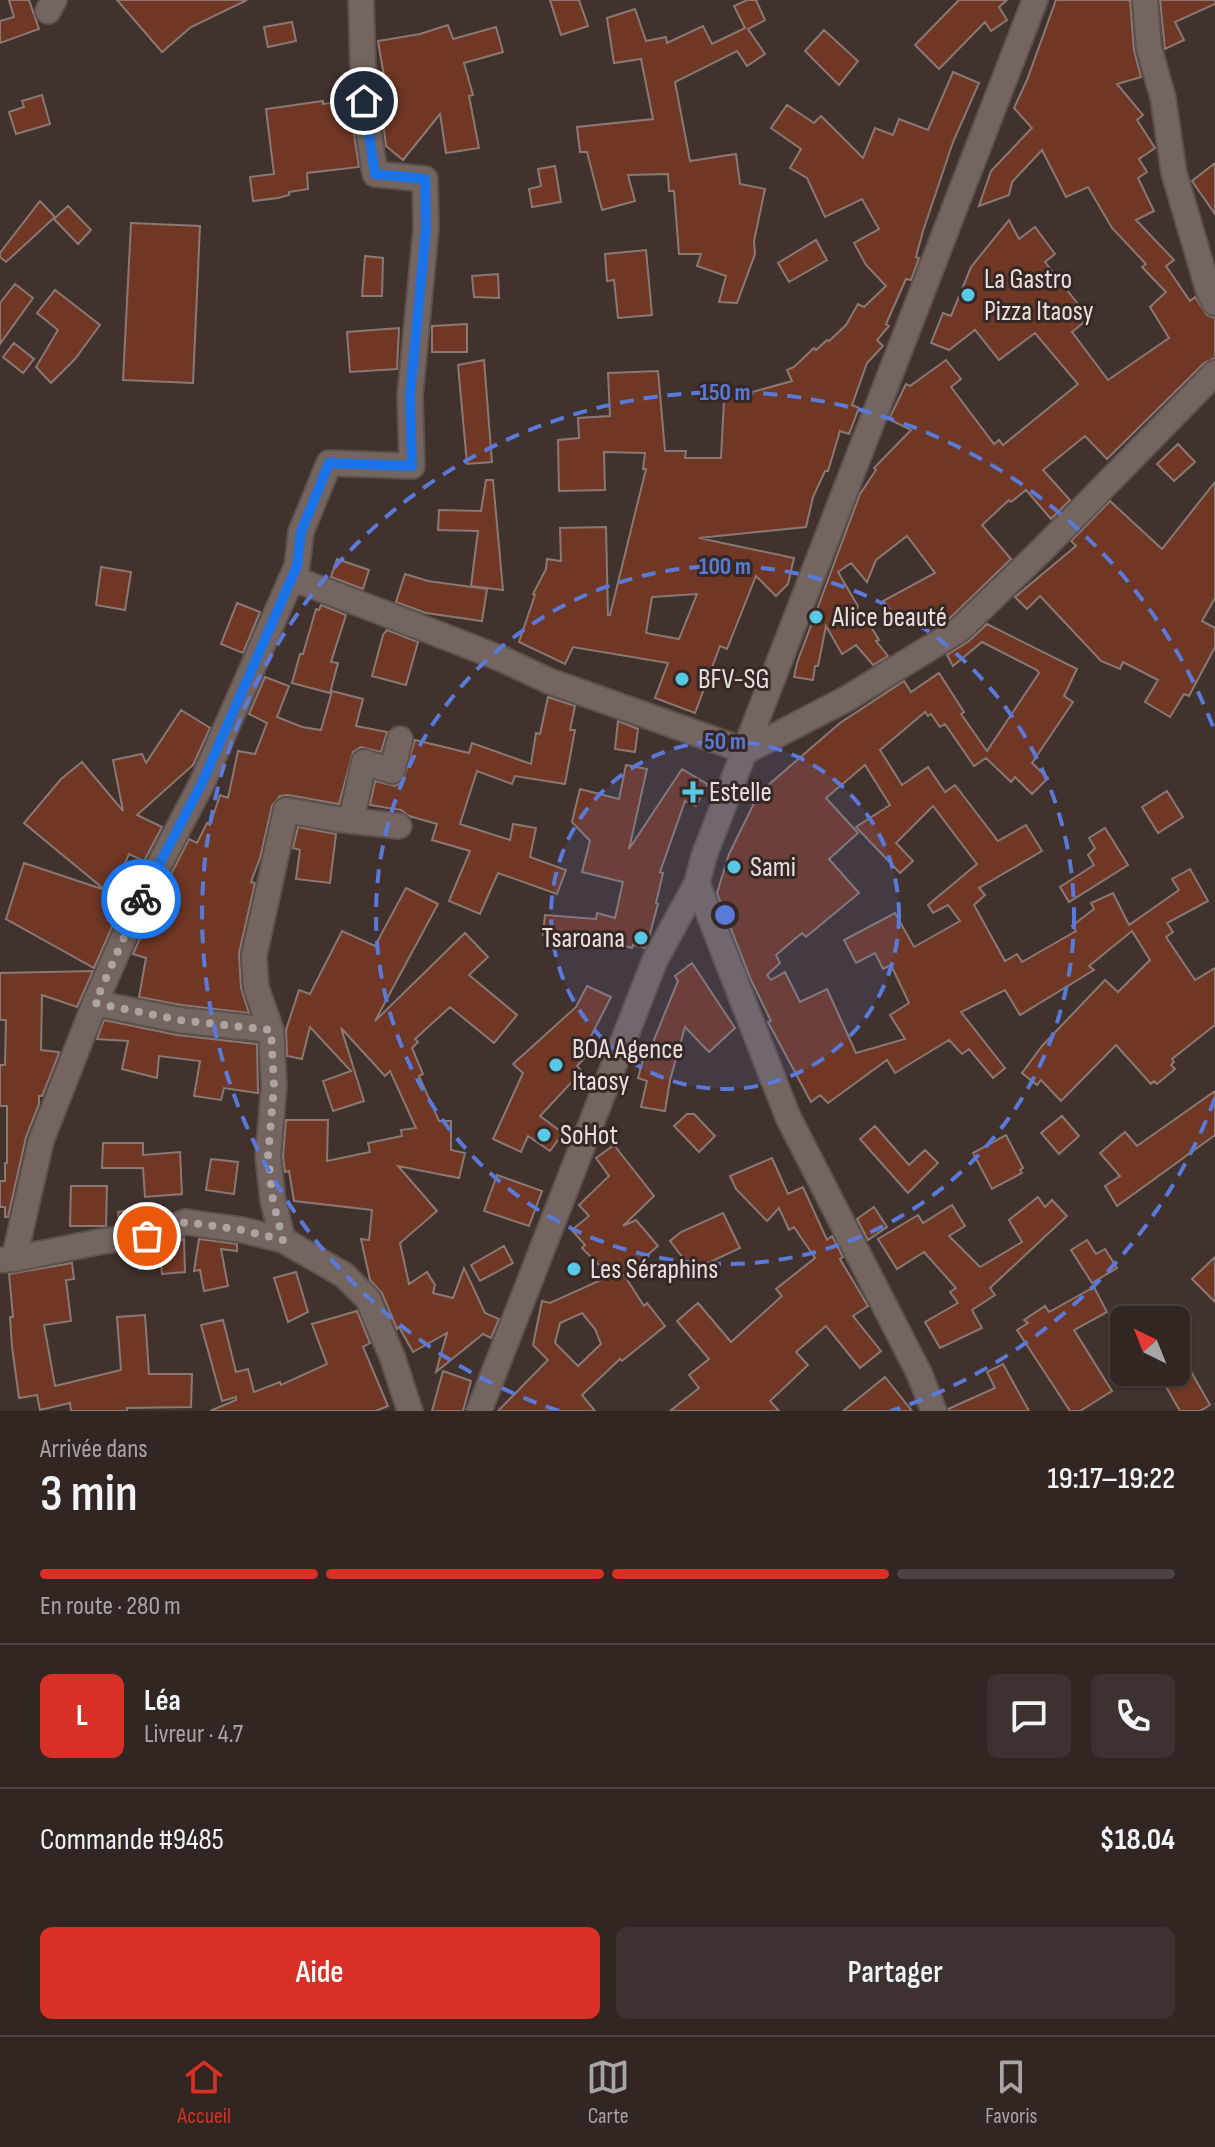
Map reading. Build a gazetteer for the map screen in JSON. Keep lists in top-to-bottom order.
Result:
{
  "places": {
    "other": [
      "La Gastro Pizza Itaosy",
      "Alice beauté",
      "BFV-SG",
      "Sami",
      "Tsaroana",
      "BOA Agence Itaosy",
      "SoHot",
      "Les Séraphins"
    ],
    "health": ["Estelle"]
  },
  "north": "top left",
  "page": {
    "heading": ["3 min", "Arrivée dans", "19:17–19:22"],
    "panel": [
      "Léa",
      "Livreur · 4.7",
      "Commande #9485",
      "$18.04"
    ],
    "bar": "En route · 280 m",
    "round": "L",
    "buttons": ["Aide", "Partager"],
    "tabs": ["Accueil", "Carte", "Favoris"]
  },
  "rings": ["150 m", "100 m", "50 m"]
}
